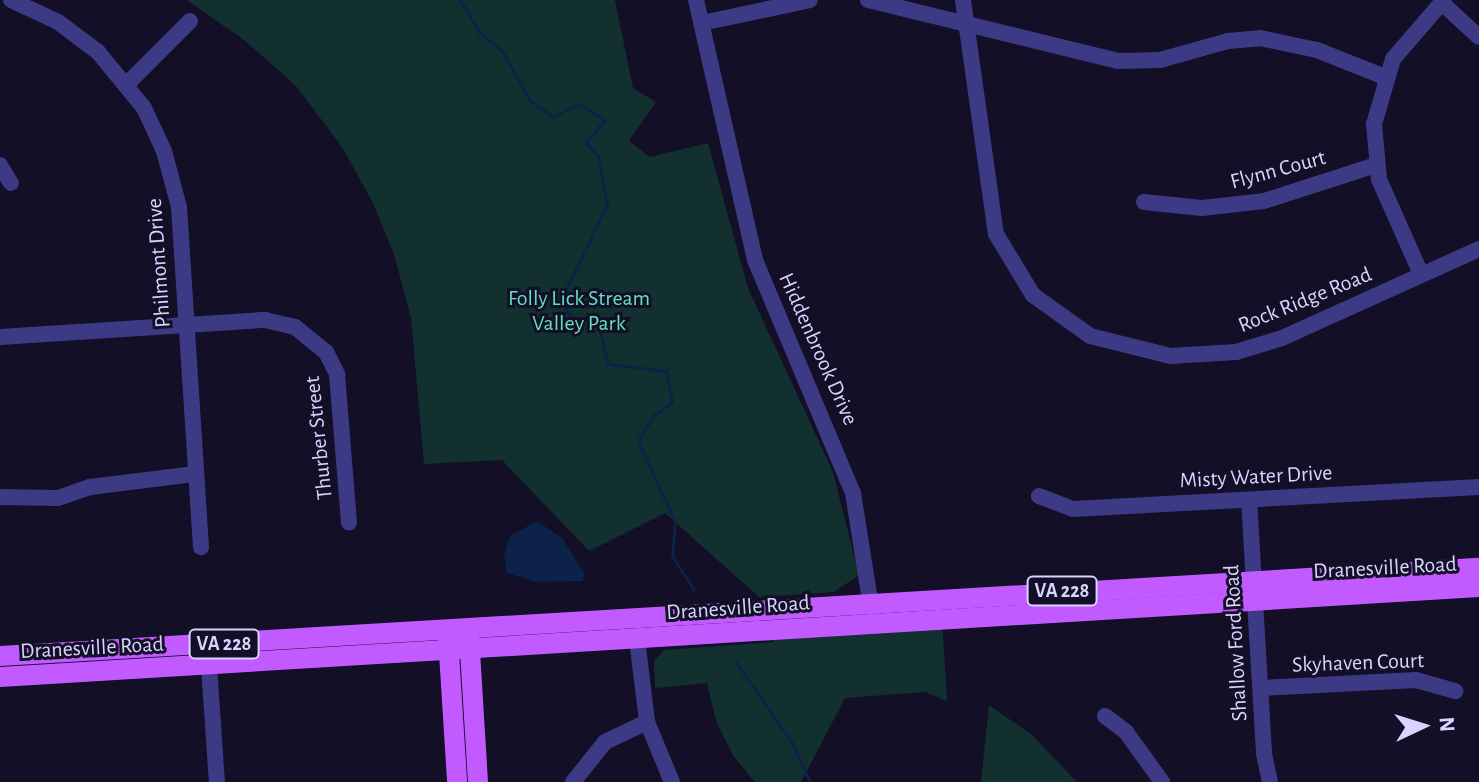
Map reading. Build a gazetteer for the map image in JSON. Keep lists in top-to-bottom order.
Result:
{
  "streets": {
    "main road": ["Dranesville Road", "VA 228"],
    "street": [
      "Flynn Court",
      "Philmont Drive",
      "Rock Ridge Road",
      "Hiddenbrook Drive",
      "Thurber Street",
      "Misty Water Drive",
      "Shallow Ford Road",
      "Skyhaven Court"
    ]
  },
  "crossings": [
    ["Philmont Drive", "Thurber Street"],
    ["Hiddenbrook Drive", "Dranesville Road"],
    ["Misty Water Drive", "Shallow Ford Road"],
    ["Dranesville Road", "Shallow Ford Road"],
    ["Shallow Ford Road", "Skyhaven Court"]
  ],
  "parks": ["Folly Lick Stream Valley Park"],
  "north": "right"
}
